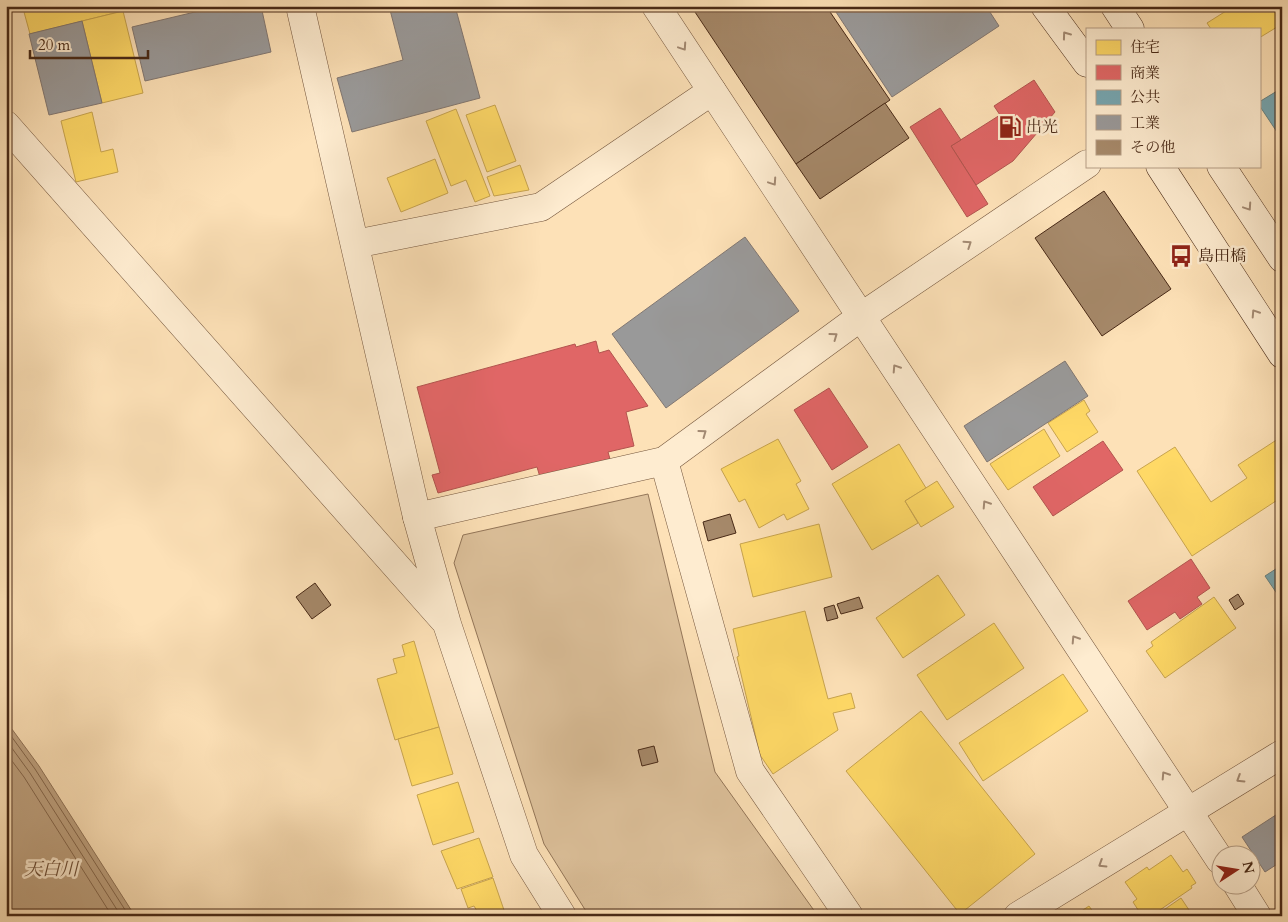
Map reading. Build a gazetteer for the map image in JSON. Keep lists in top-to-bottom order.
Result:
{
  "water": ["天白川"],
  "places": {
    "fuel station": ["出光"],
    "bus stop": ["島田橋"]
  },
  "legend": [
    "住宅",
    "商業",
    "公共",
    "工業",
    "その他"
  ],
  "scale_bar": "20 m",
  "north": "right"
}
